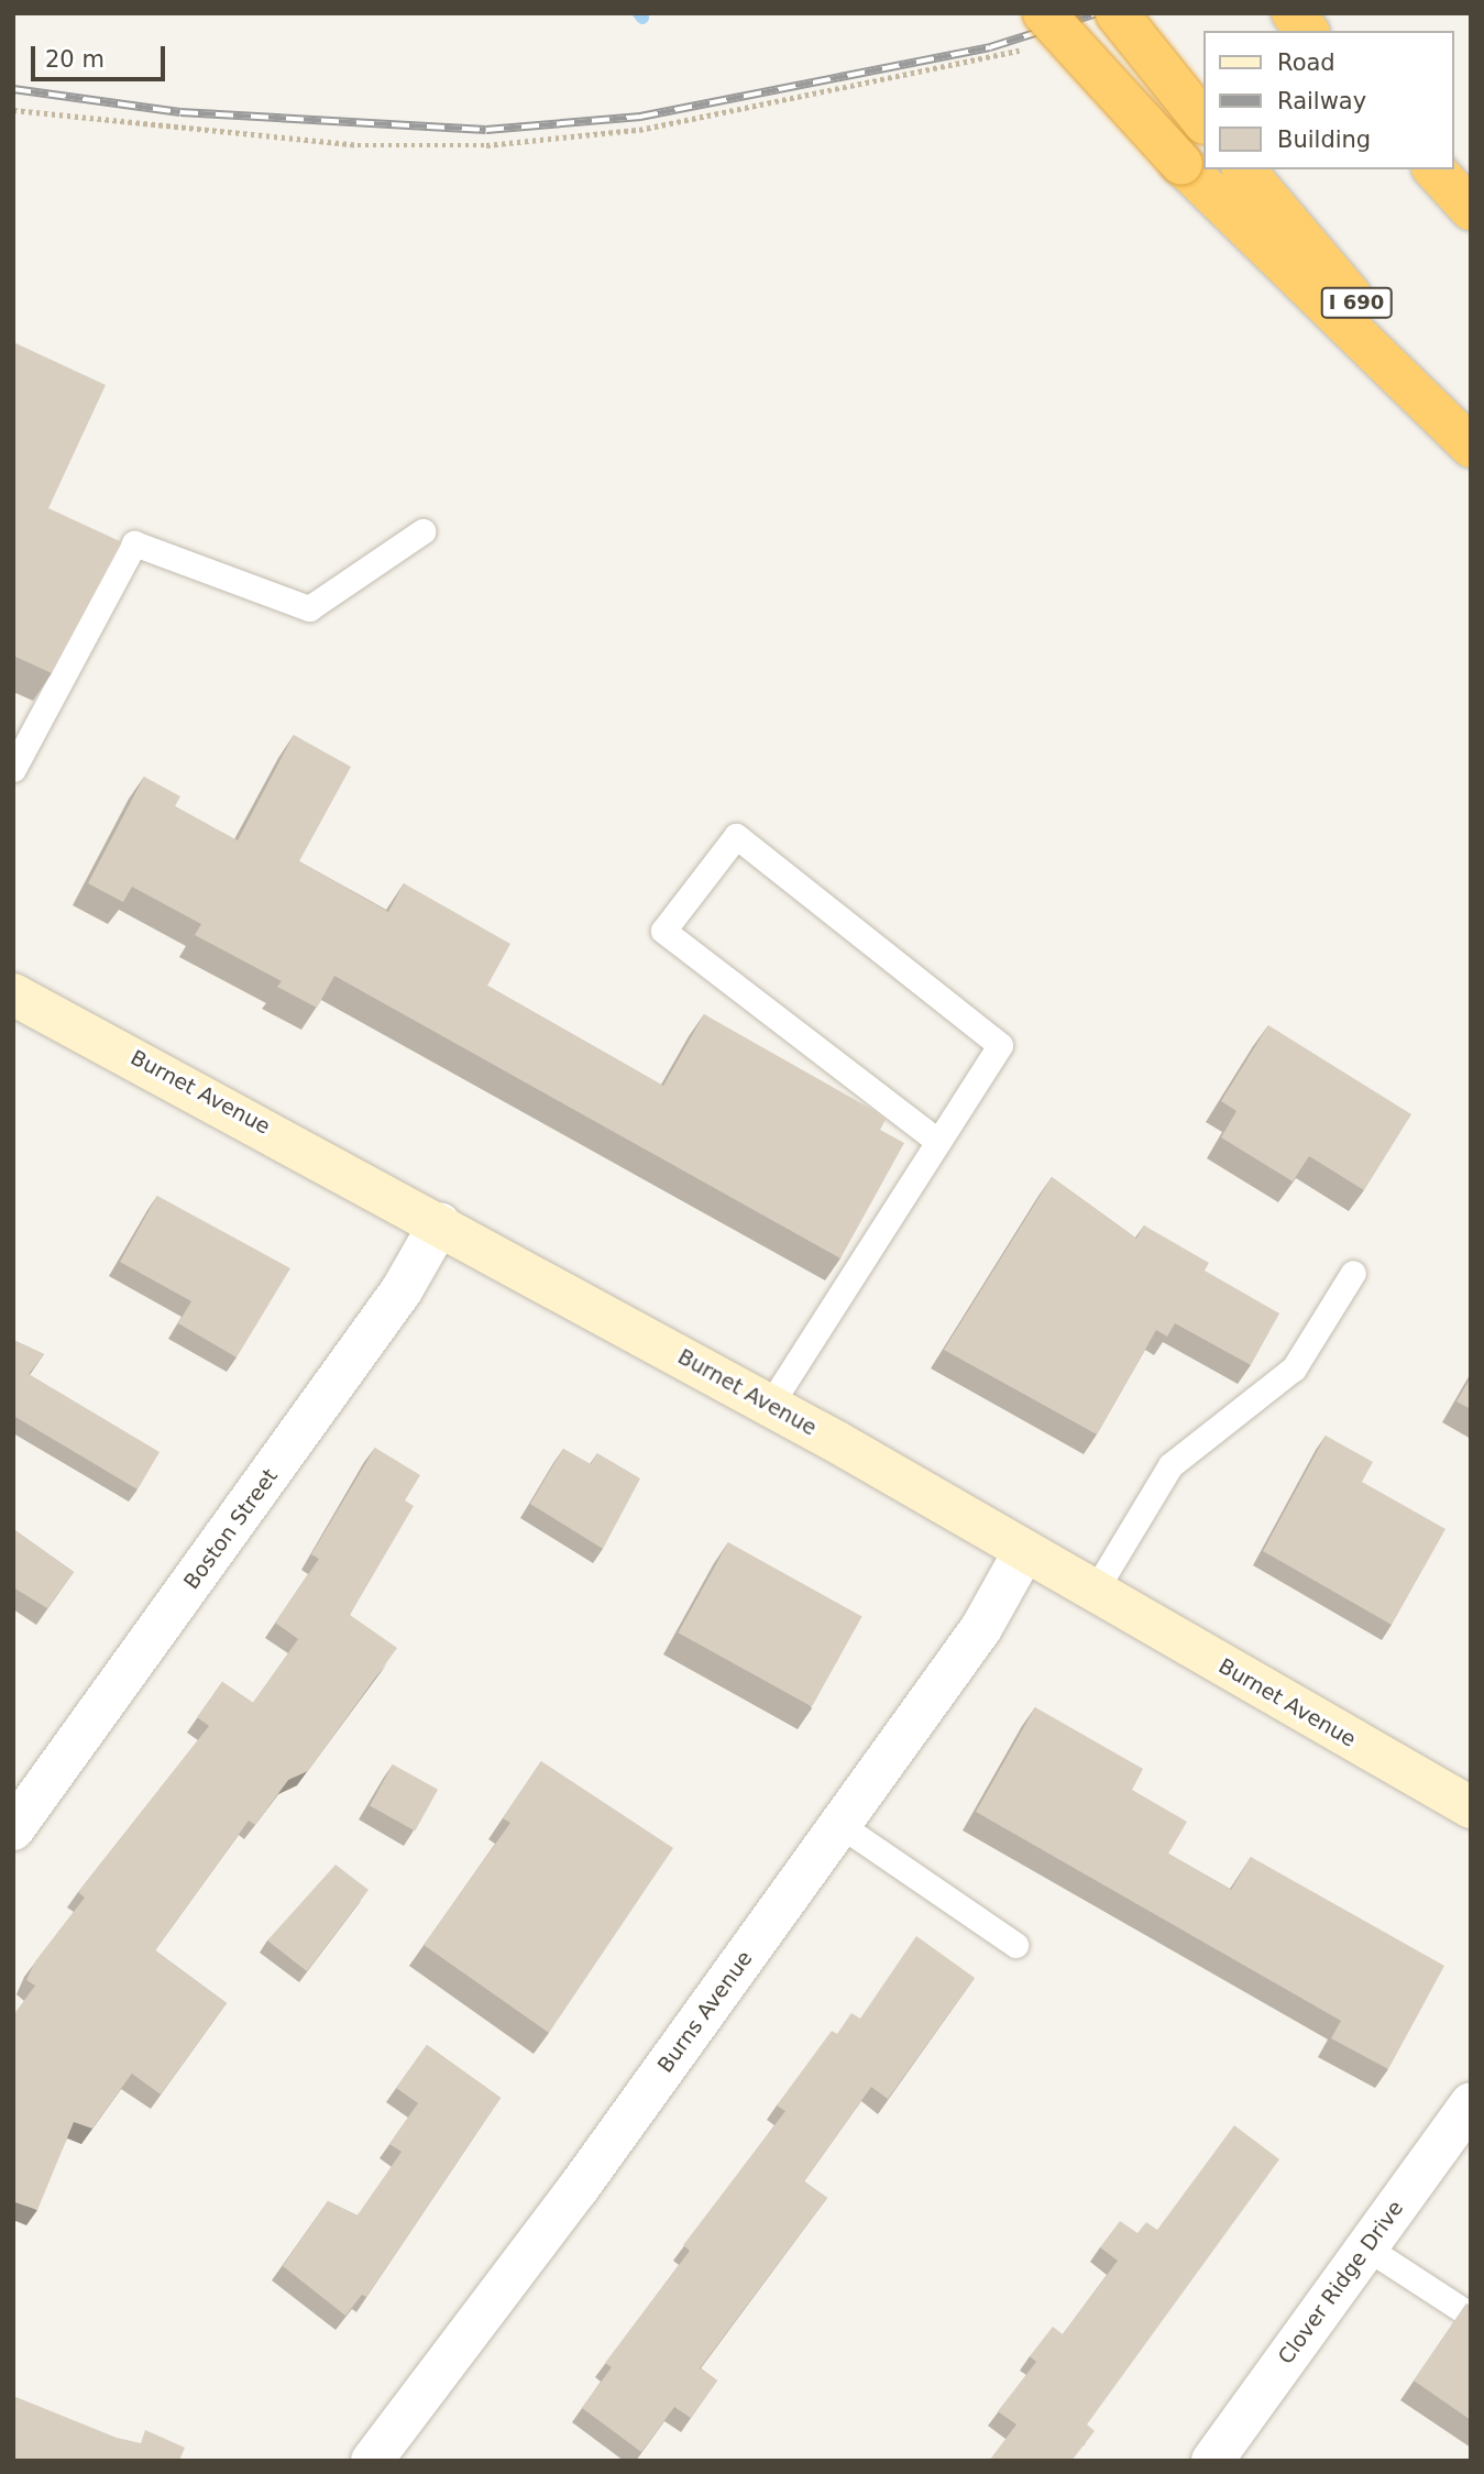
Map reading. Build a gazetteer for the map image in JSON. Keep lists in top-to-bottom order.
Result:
{
  "streets": {
    "highway": ["I 690"],
    "street": [
      "Burnet Avenue",
      "Boston Street",
      "Burns Avenue",
      "Clover Ridge Drive"
    ]
  },
  "crossings": [
    ["Burnet Avenue", "Boston Street"],
    ["Burnet Avenue", "Burns Avenue"]
  ],
  "legend": ["Road", "Railway", "Building"],
  "scale_bar": "20 m"
}
